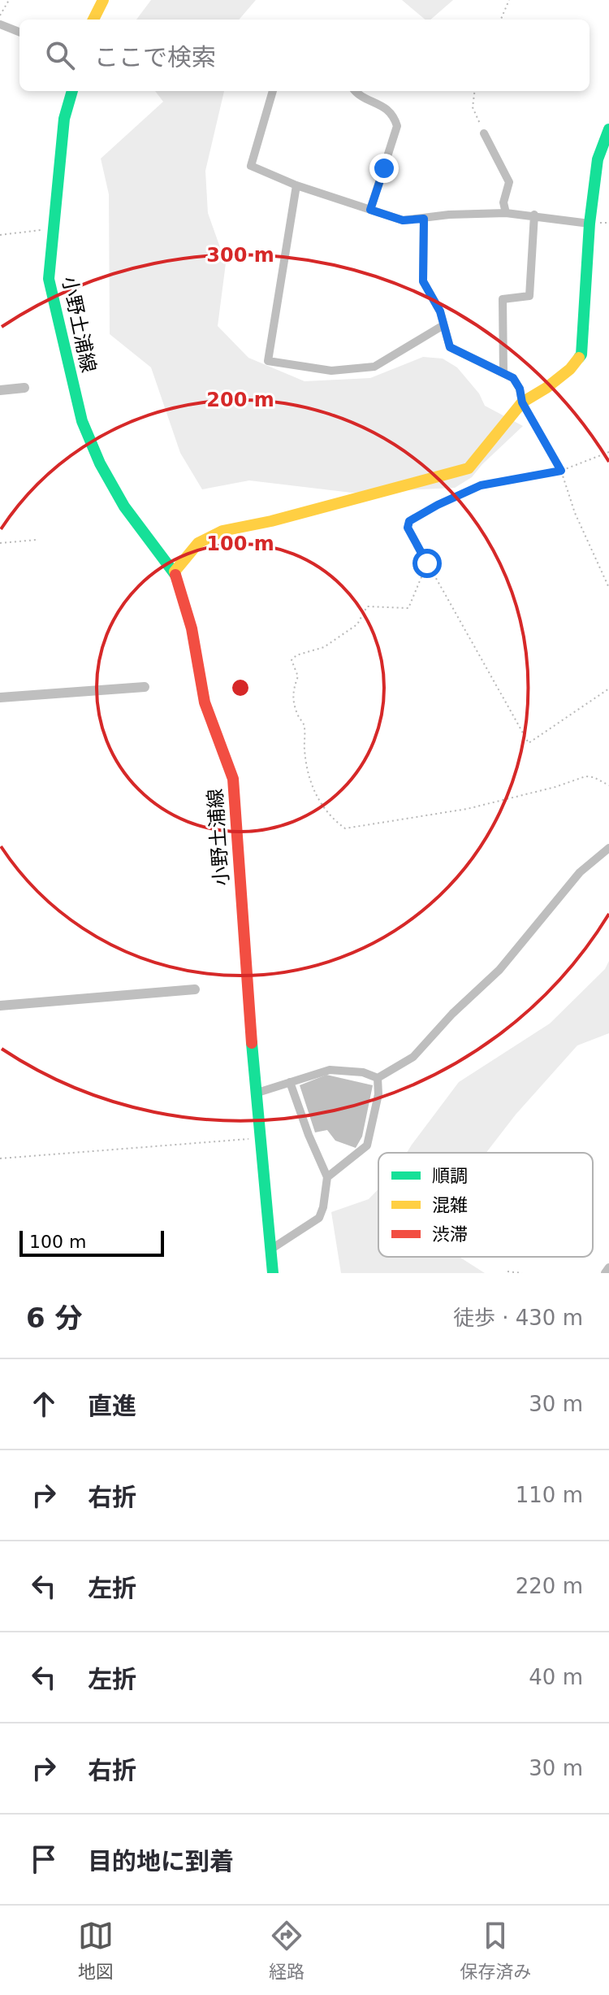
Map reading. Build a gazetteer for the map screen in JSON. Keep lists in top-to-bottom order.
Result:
{
  "streets": {
    "main road": ["小野土浦線"]
  },
  "legend": ["順調", "混雑", "渋滞"],
  "scale_bar": "100 m",
  "page": {
    "search": "ここで検索",
    "scale": "100 m",
    "heading": ["6 分", "徒歩 · 430 m"],
    "list": [
      ["直進", "30 m"],
      ["右折", "110 m"],
      ["左折", "220 m"],
      ["左折", "40 m"],
      ["右折", "30 m"],
      "目的地に到着"
    ],
    "nav": ["地図", "経路", "保存済み"]
  },
  "rings": ["300 m", "200 m", "100 m"]
}
